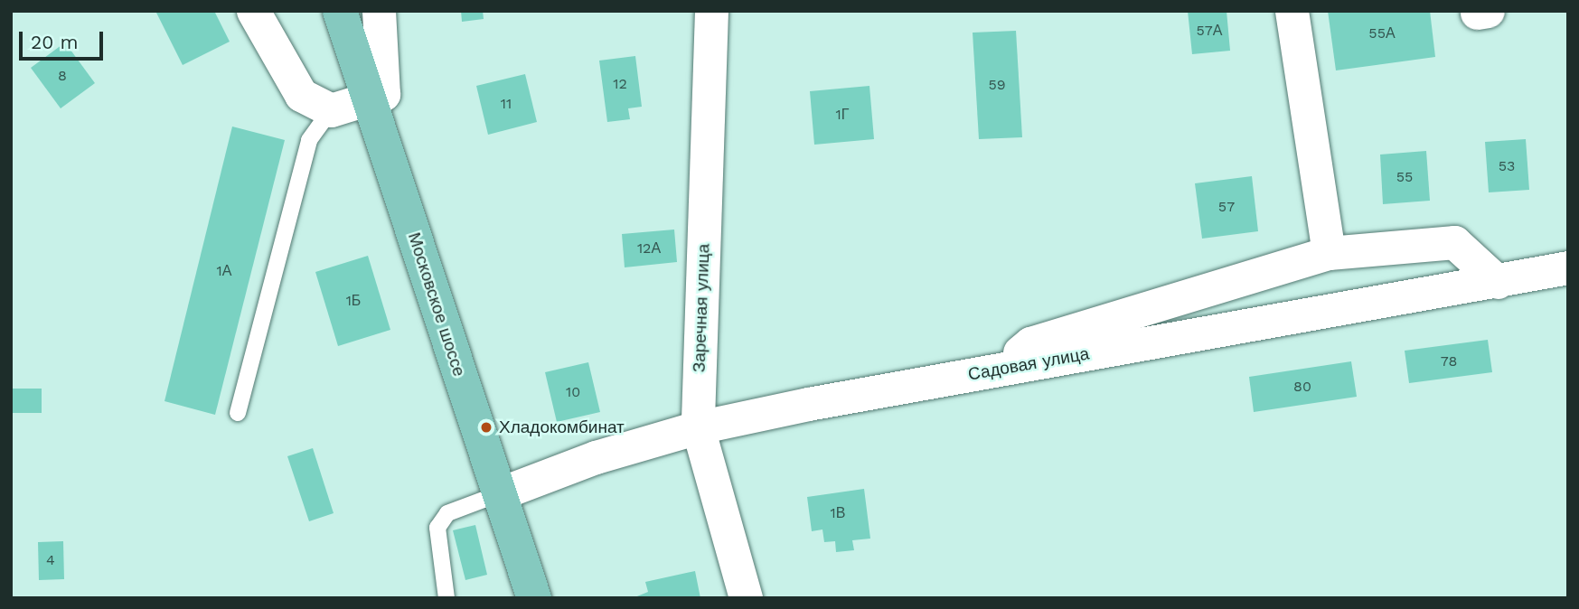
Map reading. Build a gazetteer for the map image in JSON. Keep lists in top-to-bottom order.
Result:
{
  "streets": {
    "main road": ["Московское шоссе"],
    "street": ["Заречная улица", "Садовая улица"]
  },
  "crossings": [
    ["Московское шоссе", "Садовая улица"],
    ["Заречная улица", "Садовая улица"]
  ],
  "places": ["Хладокомбинат"],
  "house_numbers": [
    "57А",
    "55А",
    "8",
    "12",
    "59",
    "11",
    "1Г",
    "53",
    "55",
    "57",
    "12А",
    "1А",
    "1Б",
    "78",
    "80",
    "10",
    "1В",
    "4"
  ],
  "scale_bar": "20 m"
}
